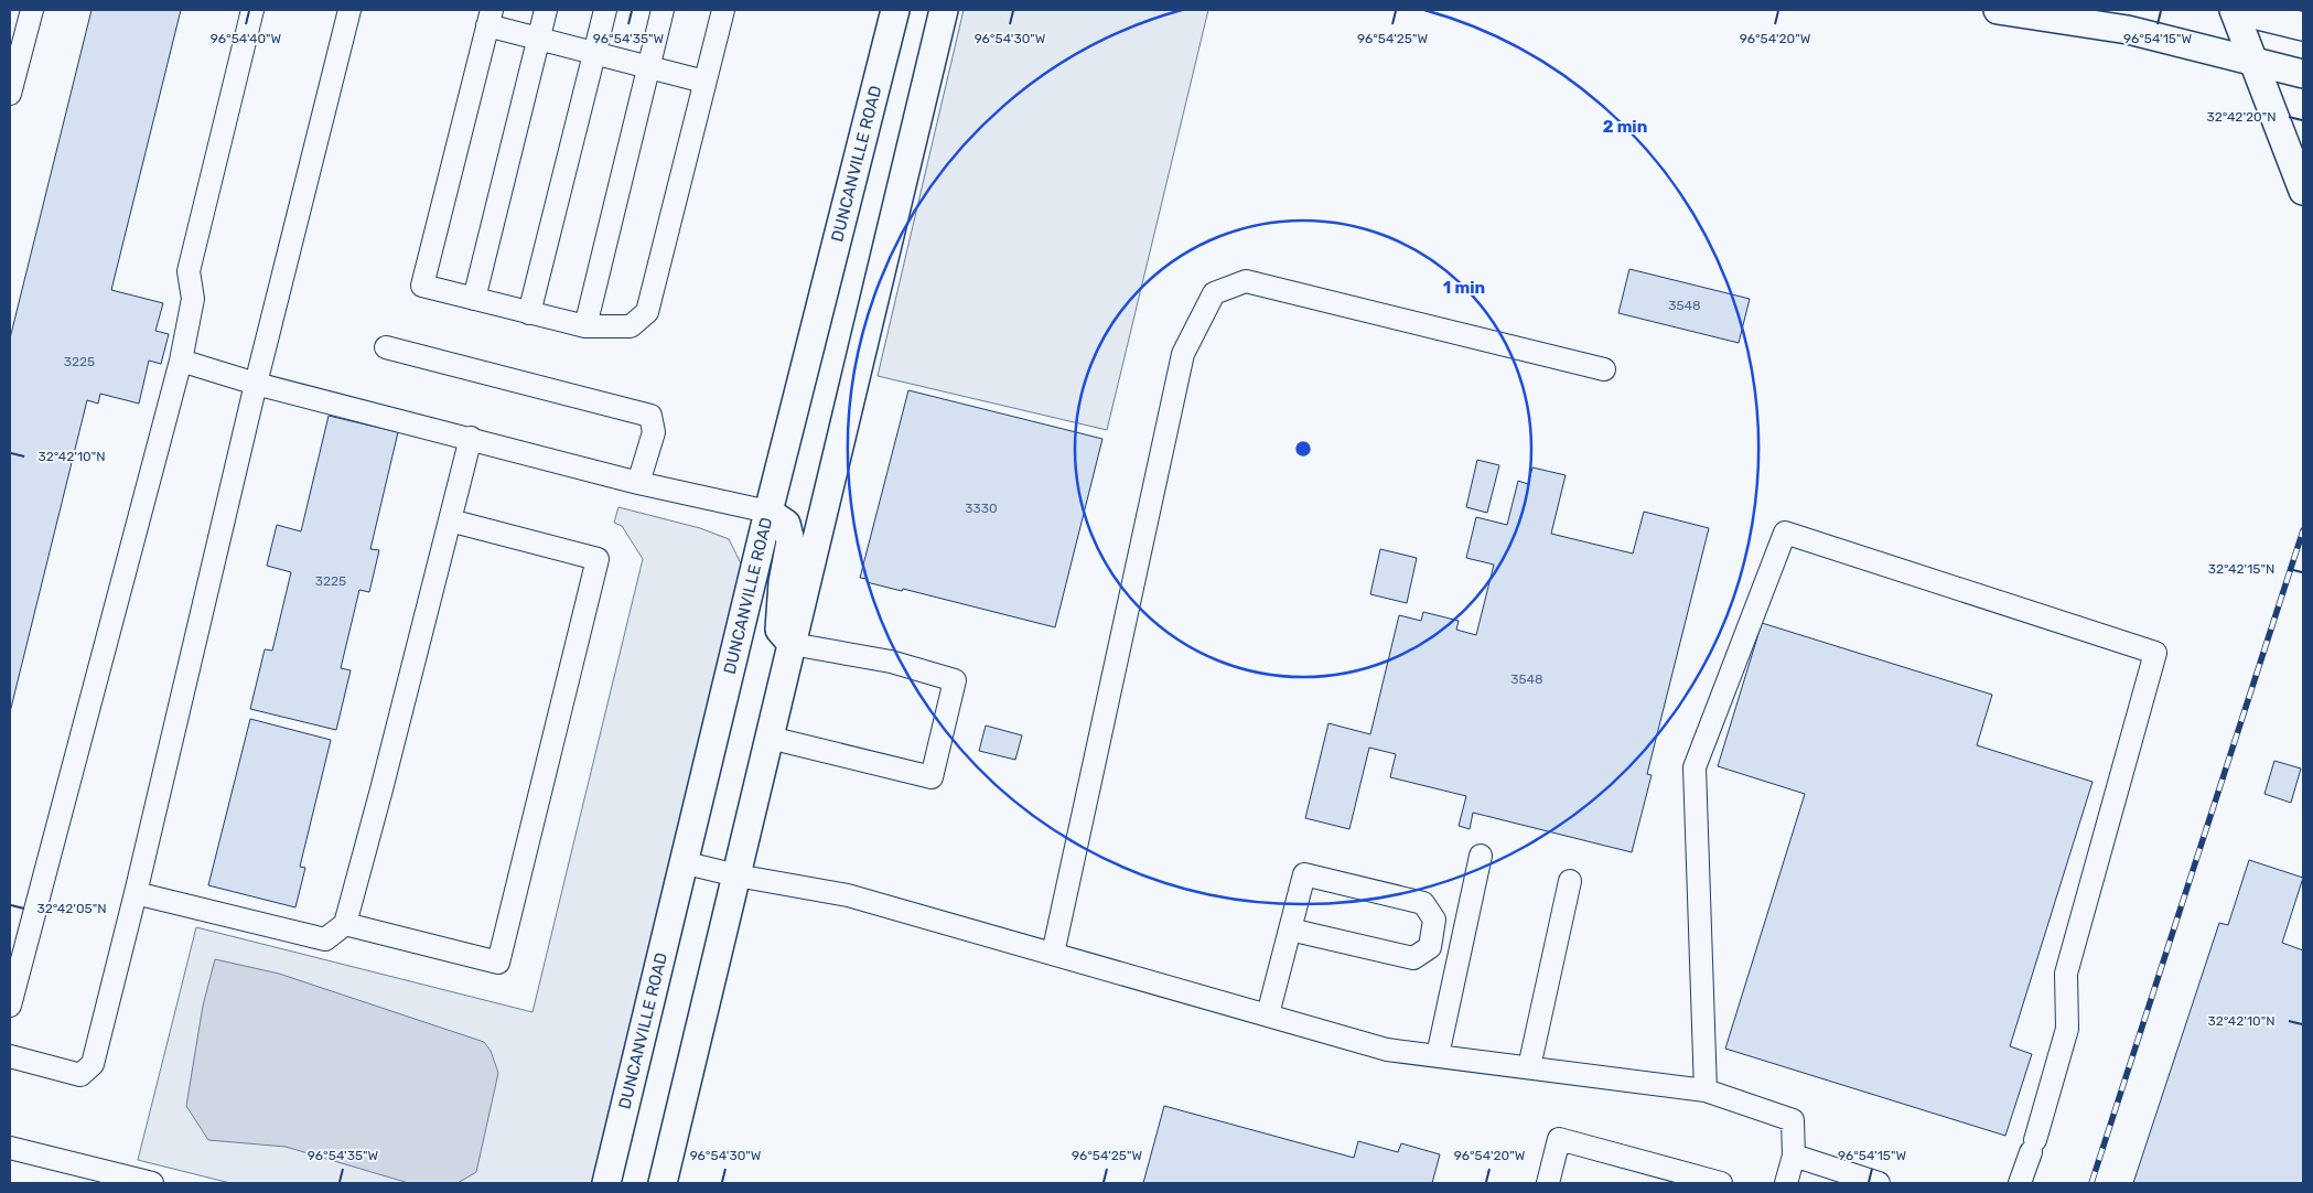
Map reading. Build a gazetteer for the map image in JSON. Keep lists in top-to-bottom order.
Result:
{
  "streets": {
    "main road": ["DUNCANVILLE ROAD"]
  },
  "house_numbers": [
    "3548",
    "3225",
    "3330",
    "3225",
    "3548"
  ],
  "coordinates": [
    "96°54'40\"W",
    "96°54'35\"W",
    "96°54'30\"W",
    "96°54'25\"W",
    "96°54'20\"W",
    "96°54'15\"W",
    "32°42'20\"N",
    "32°42'10\"N",
    "32°42'15\"N",
    "32°42'05\"N"
  ],
  "rings": ["2 min", "1 min"]
}
